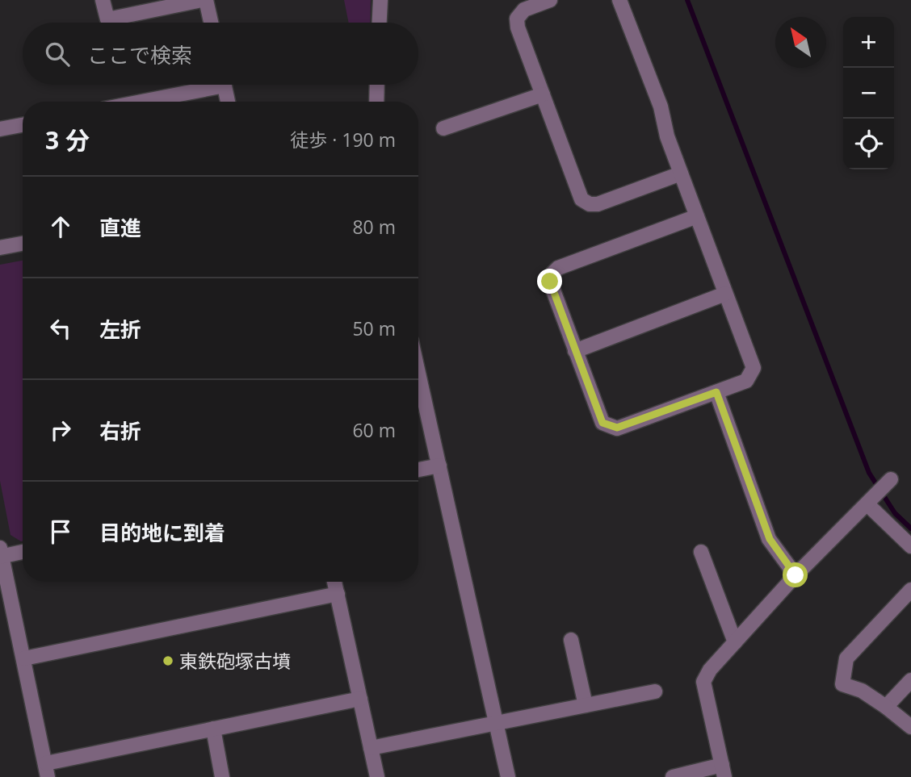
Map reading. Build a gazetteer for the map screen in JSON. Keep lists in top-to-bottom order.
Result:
{
  "places": ["東鉄砲塚古墳"],
  "north": "top left",
  "page": {
    "map_buttons": ["+", "−"],
    "search": "ここで検索",
    "heading": ["3 分", "徒歩 · 190 m"],
    "list": [
      ["直進", "80 m"],
      ["左折", "50 m"],
      ["右折", "60 m"],
      "目的地に到着"
    ]
  }
}
